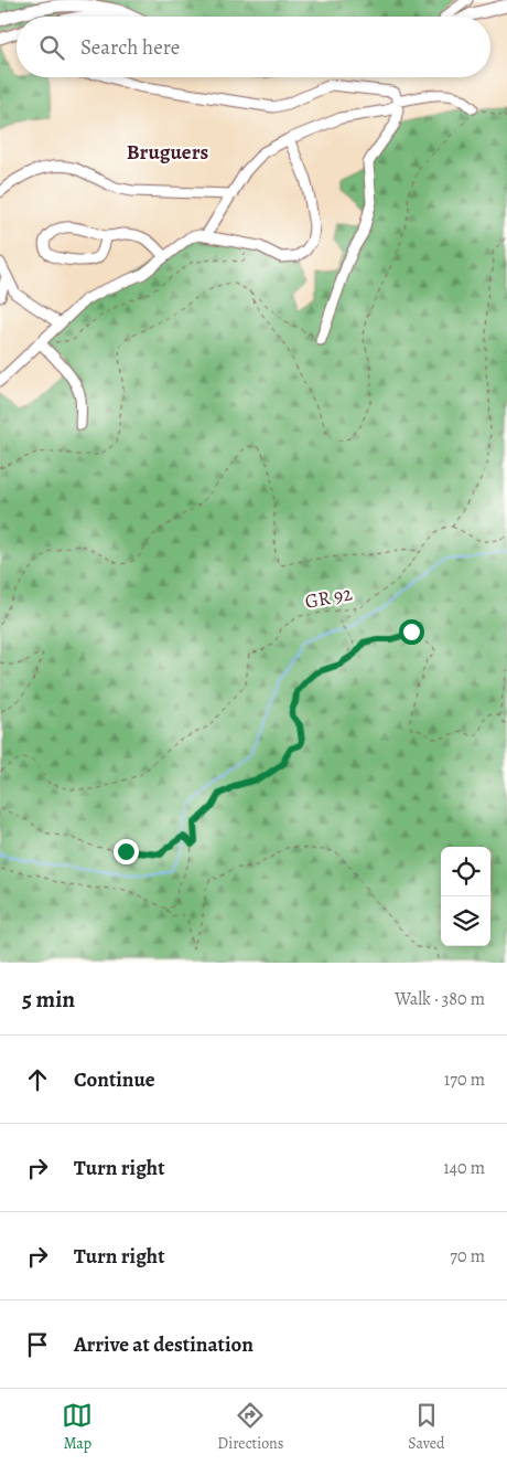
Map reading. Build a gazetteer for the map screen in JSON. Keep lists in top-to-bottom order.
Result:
{
  "streets": {
    "path": ["GR 92"]
  },
  "districts": ["Bruguers"],
  "page": {
    "search": "Search here",
    "heading": ["5 min", "Walk · 380 m"],
    "list": [
      ["Continue", "170 m"],
      ["Turn right", "140 m"],
      ["Turn right", "70 m"],
      "Arrive at destination"
    ],
    "nav": ["Map", "Directions", "Saved"]
  }
}
